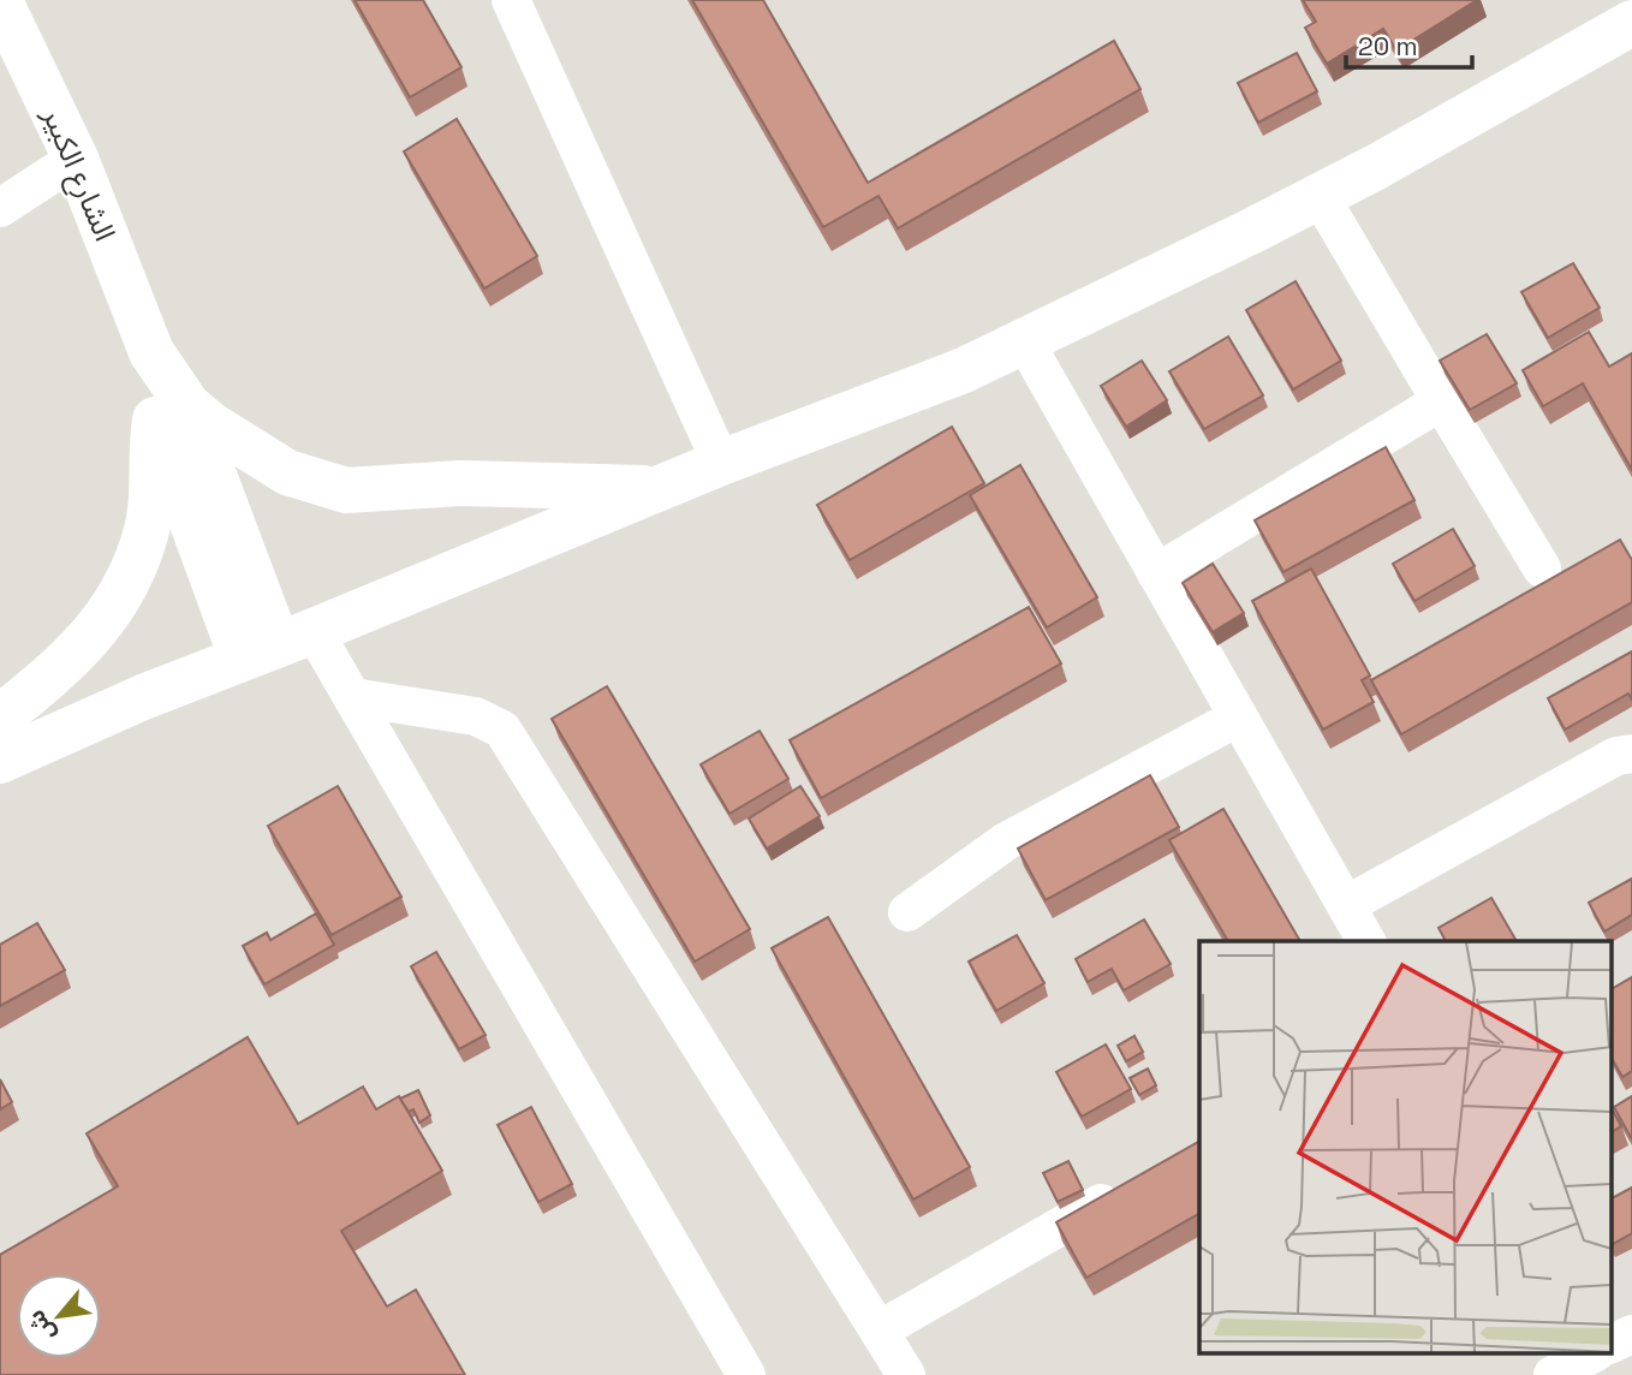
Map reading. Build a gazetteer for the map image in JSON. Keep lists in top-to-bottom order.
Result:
{
  "streets": {
    "street": ["الشارع الكبير"]
  },
  "scale_bar": "20 m",
  "north": "bottom left"
}
